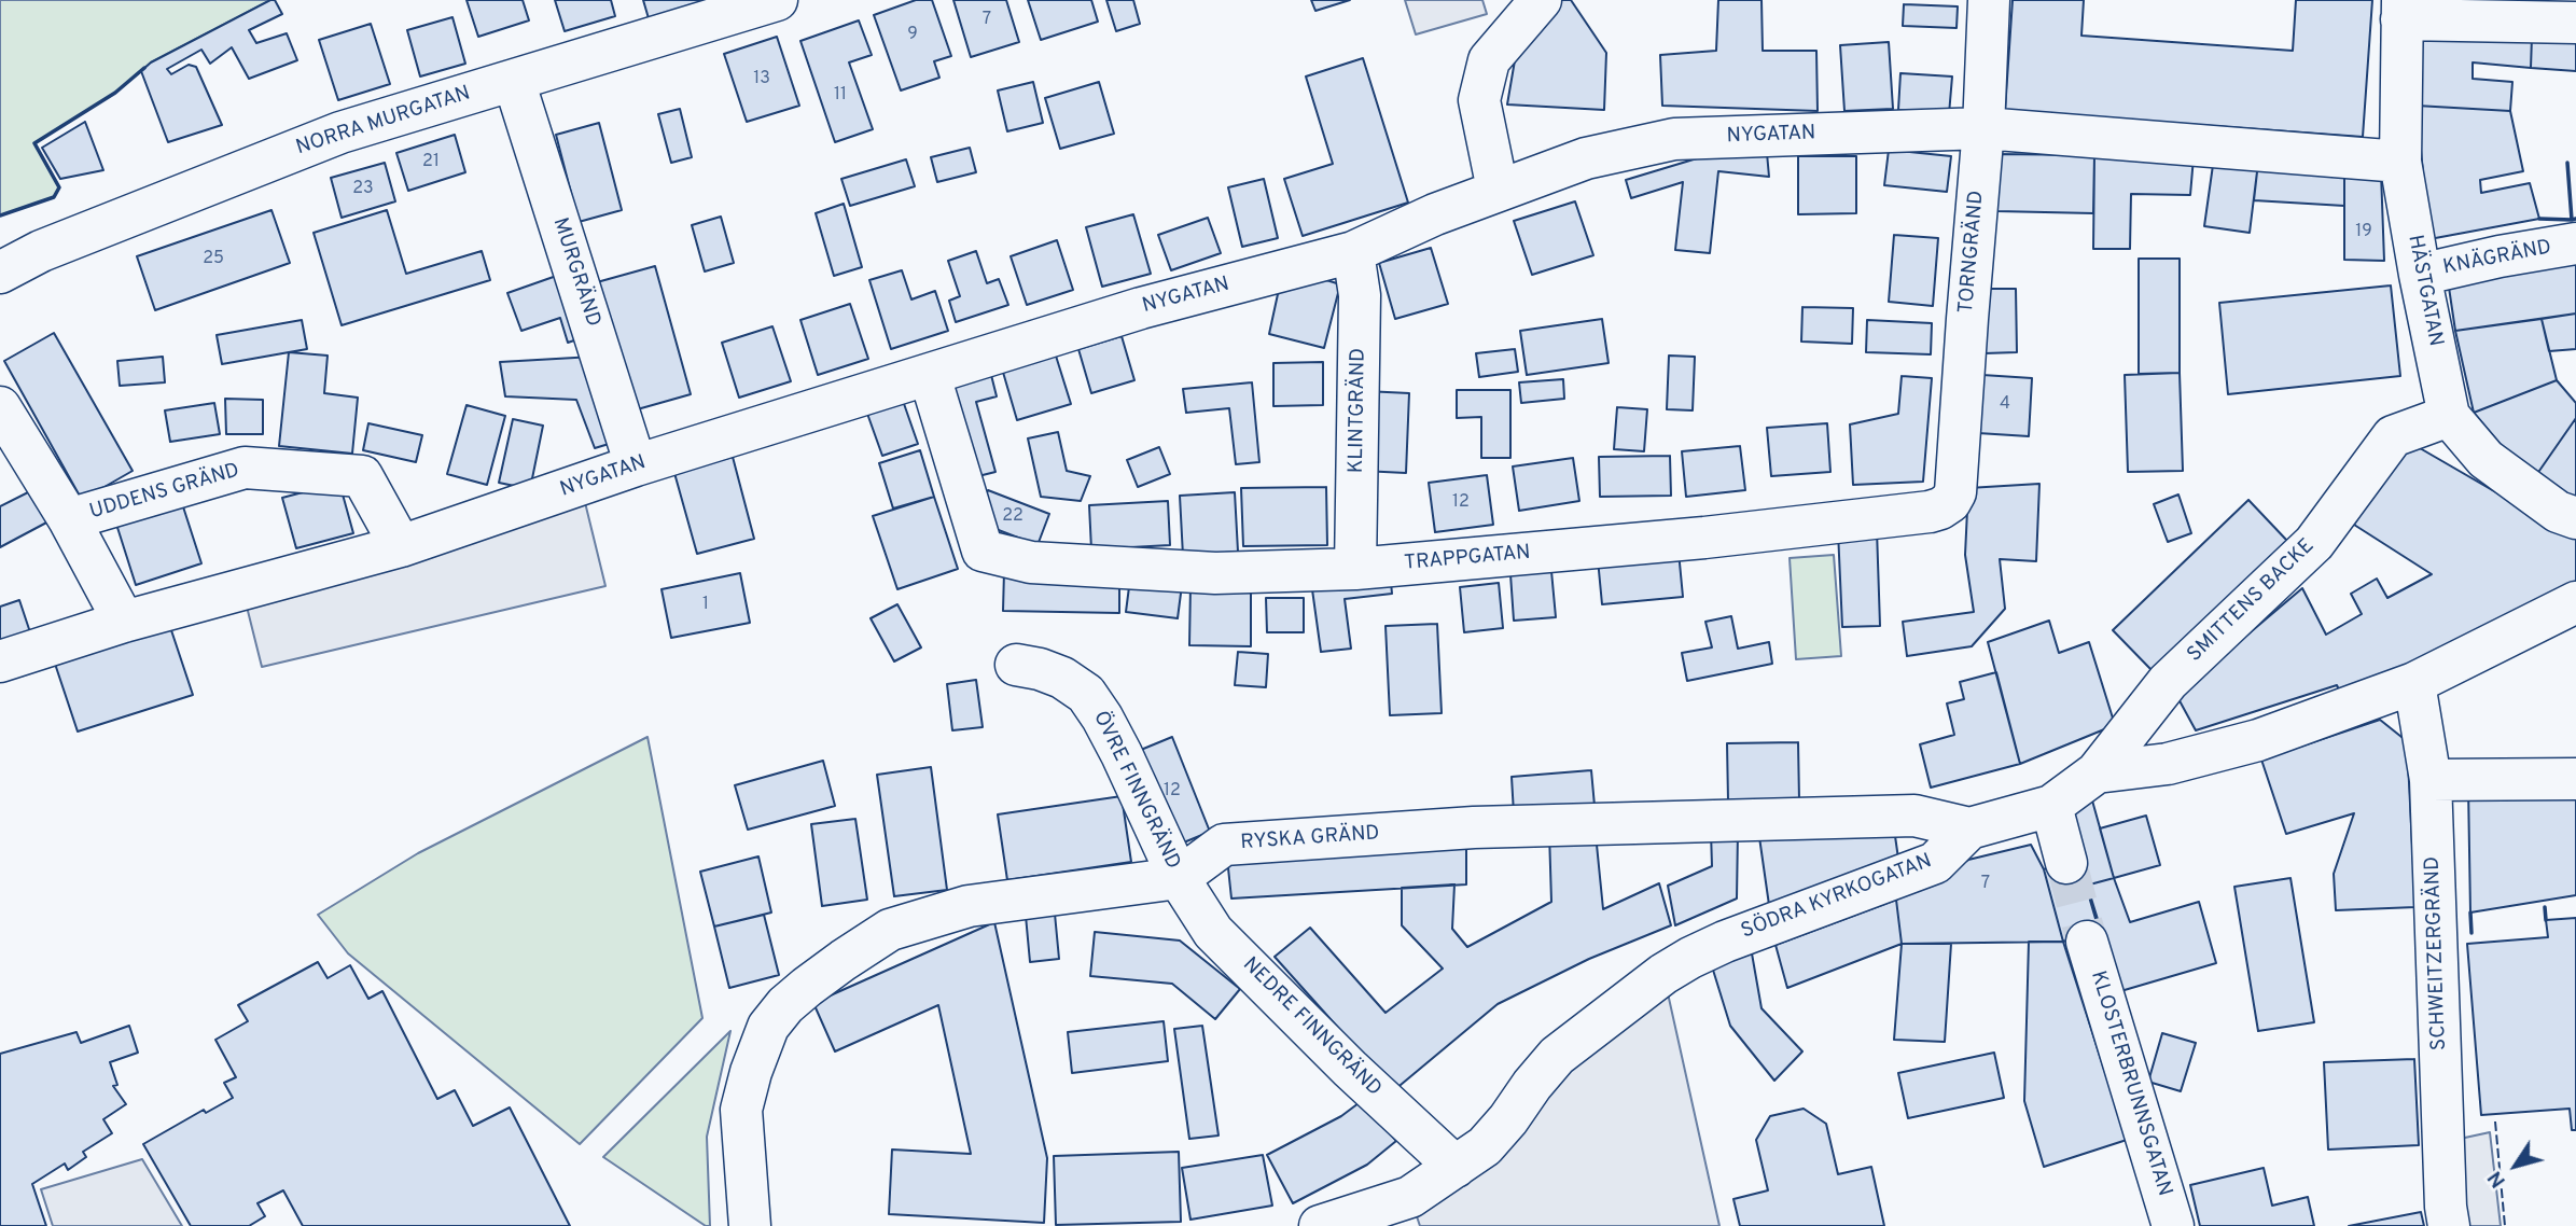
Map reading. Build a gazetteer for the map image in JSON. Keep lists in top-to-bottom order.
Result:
{
  "streets": {
    "street": [
      "NORRA MURGATAN",
      "NYGATAN",
      "TORNGRÄND",
      "KNÄGRÄND",
      "MURGRÄND",
      "HÄSTGATAN",
      "KLINTGRÄND",
      "UDDENS GRÄND",
      "TRAPPGATAN",
      "SMITTENS BACKE",
      "ÖVRE FINNGRÄND",
      "RYSKA GRÄND",
      "SÖDRA KYRKOGATAN",
      "SCHWEITZERGRÄND",
      "NEDRE FINNGRÄND",
      "KLOSTERBRUNNSGATAN"
    ]
  },
  "crossings": [
    ["NORRA MURGATAN", "MURGRÄND"],
    ["NYGATAN", "TORNGRÄND"],
    ["NYGATAN", "MURGRÄND"],
    ["NYGATAN", "HÄSTGATAN"],
    ["NYGATAN", "KLINTGRÄND"],
    ["NYGATAN", "UDDENS GRÄND"],
    ["NYGATAN", "TRAPPGATAN"],
    ["TORNGRÄND", "TRAPPGATAN"],
    ["KNÄGRÄND", "HÄSTGATAN"],
    ["HÄSTGATAN", "SMITTENS BACKE"],
    ["KLINTGRÄND", "TRAPPGATAN"],
    ["SMITTENS BACKE", "SÖDRA KYRKOGATAN"],
    ["ÖVRE FINNGRÄND", "RYSKA GRÄND"],
    ["ÖVRE FINNGRÄND", "NEDRE FINNGRÄND"],
    ["RYSKA GRÄND", "SÖDRA KYRKOGATAN"],
    ["RYSKA GRÄND", "NEDRE FINNGRÄND"],
    ["SÖDRA KYRKOGATAN", "SCHWEITZERGRÄND"],
    ["SÖDRA KYRKOGATAN", "NEDRE FINNGRÄND"]
  ],
  "house_numbers": [
    "7",
    "9",
    "13",
    "11",
    "21",
    "23",
    "19",
    "25",
    "4",
    "12",
    "22",
    "1",
    "12",
    "7"
  ],
  "north": "bottom left"
}
